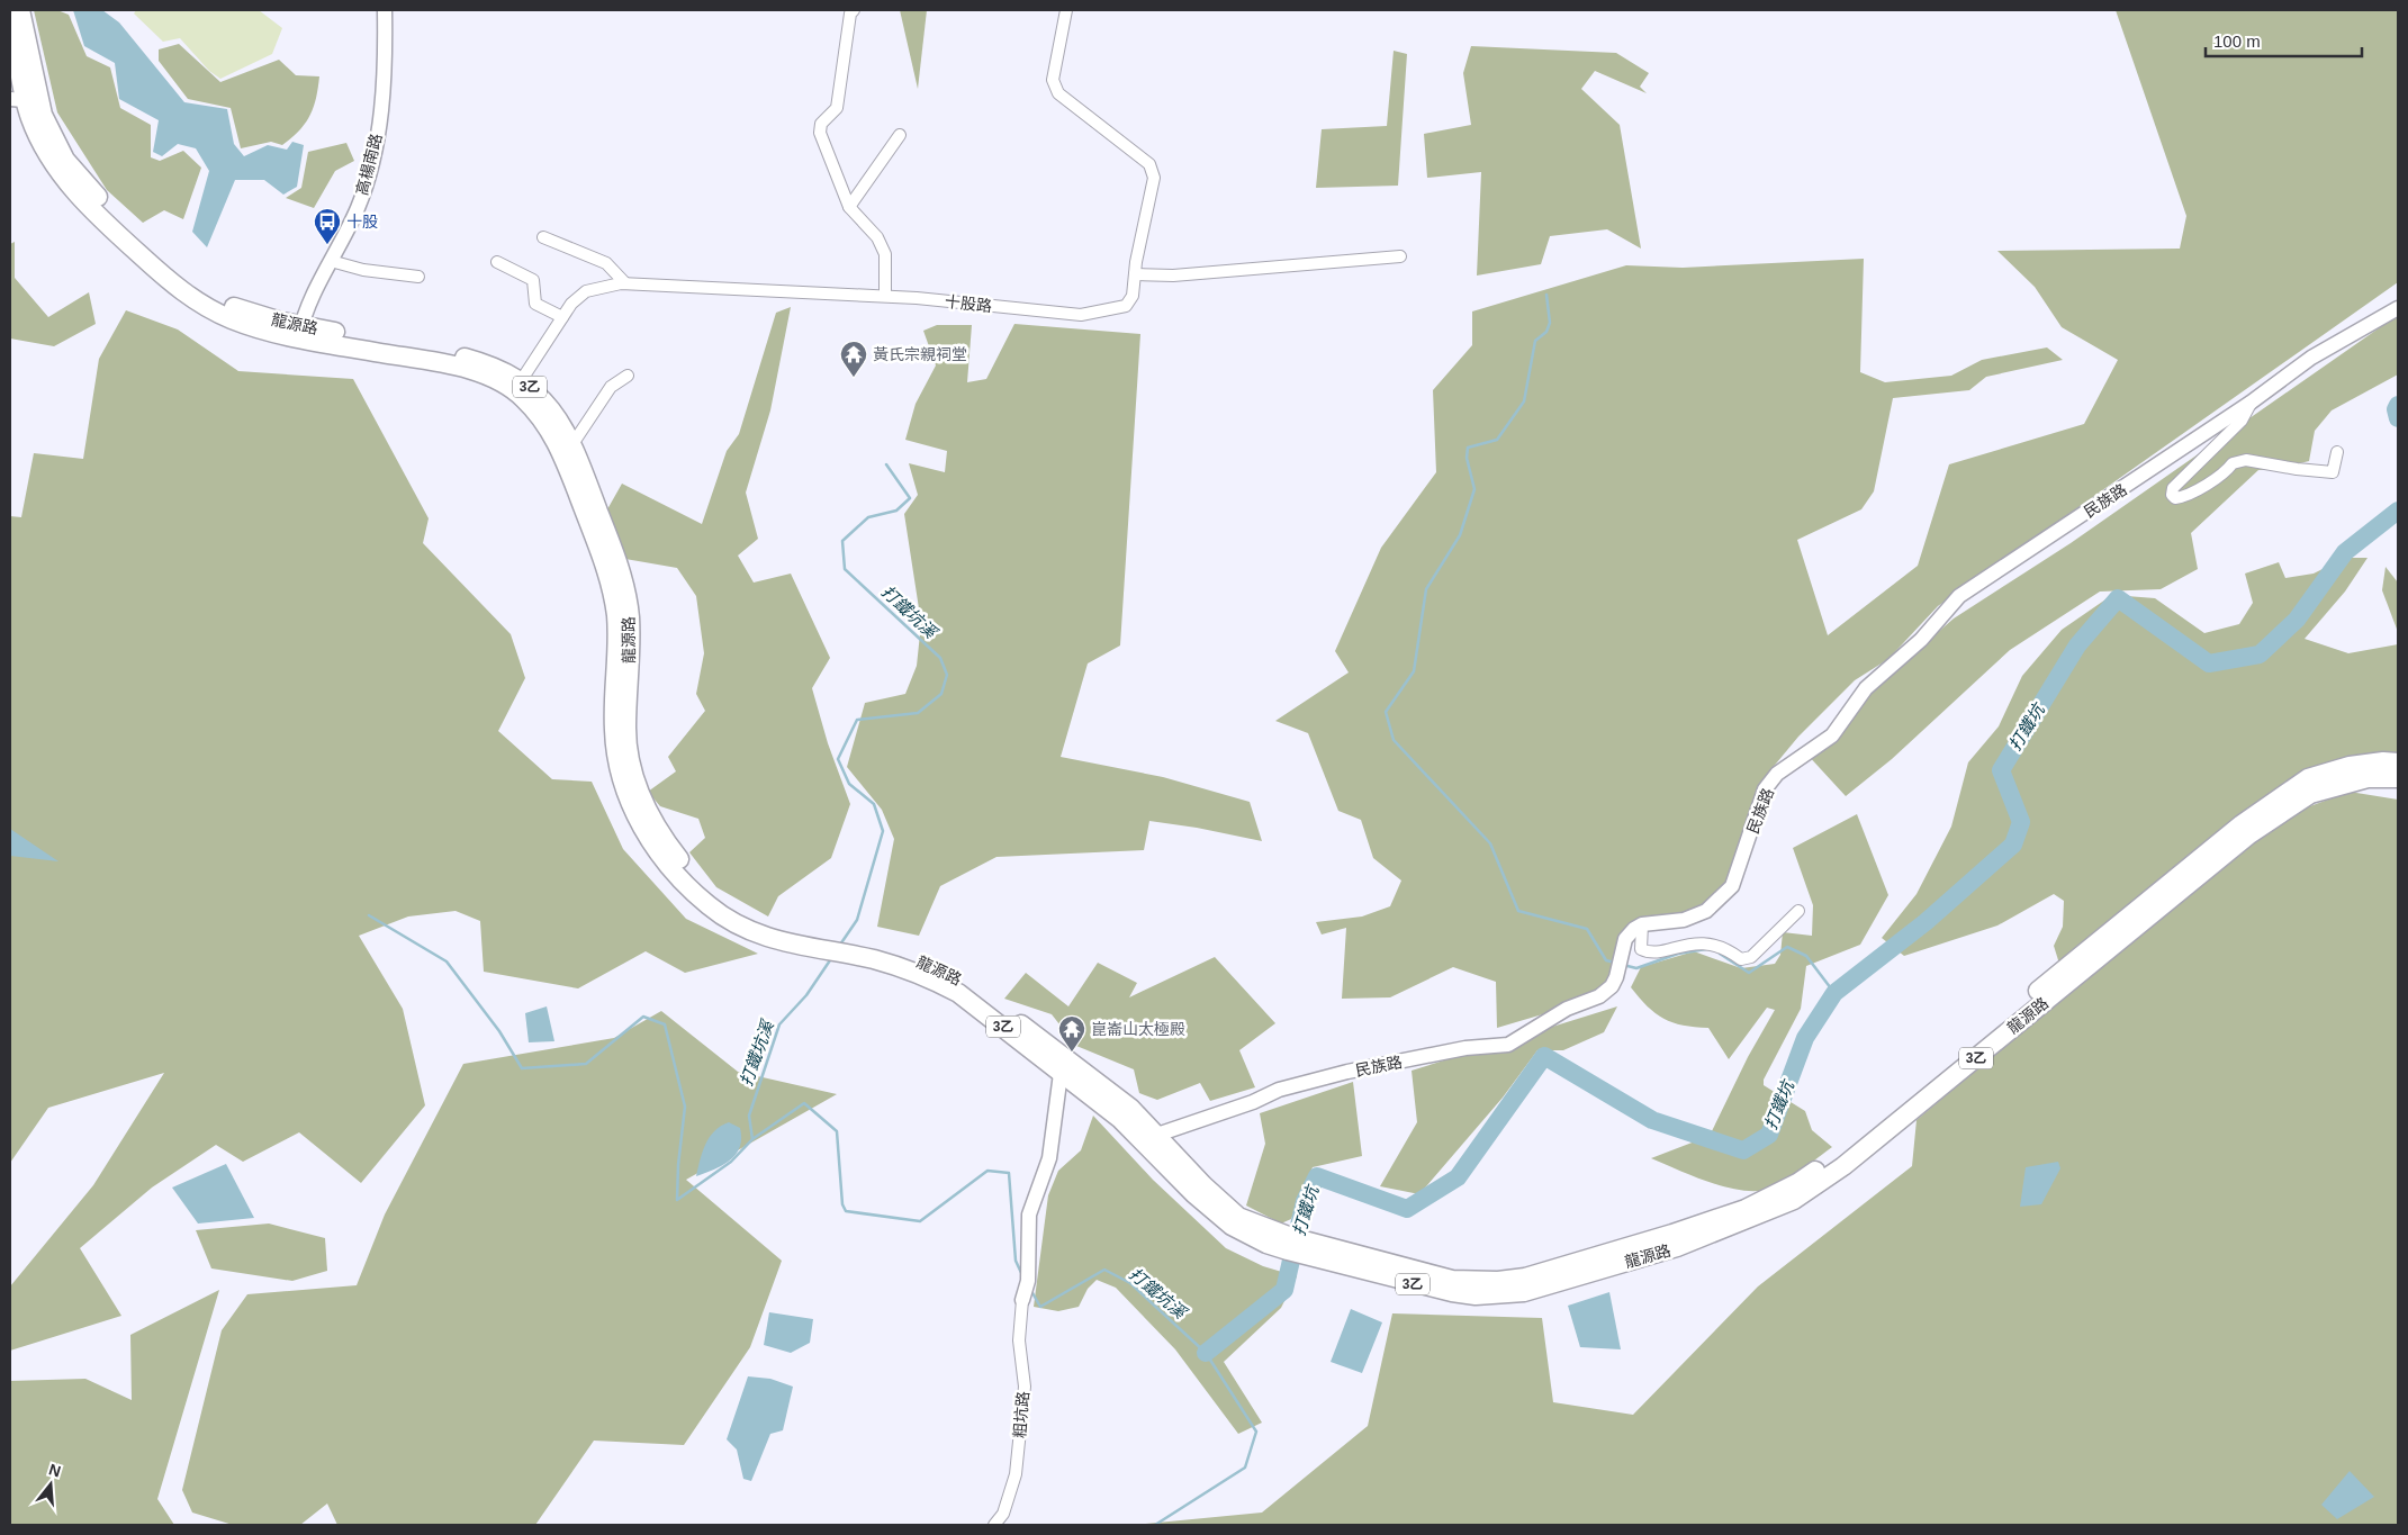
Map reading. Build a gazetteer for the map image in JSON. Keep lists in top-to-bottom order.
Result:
{
  "streets": {
    "main road": ["龍源路", "3乙"],
    "street": [
      "高楊南路",
      "十股路",
      "民族路",
      "粗坑路"
    ]
  },
  "crossings": [
    ["高楊南路", "3乙"],
    ["十股路", "龍源路"],
    ["十股路", "3乙"],
    ["龍源路", "3乙"],
    ["3乙", "民族路"]
  ],
  "water": ["打鐵坑溪", "打鐵坑"],
  "places": {
    "bus stop": ["十股"],
    "temple": ["黃氏宗親祠堂", "崑崙山太極殿"]
  },
  "scale_bar": "100 m",
  "north": "top"
}
